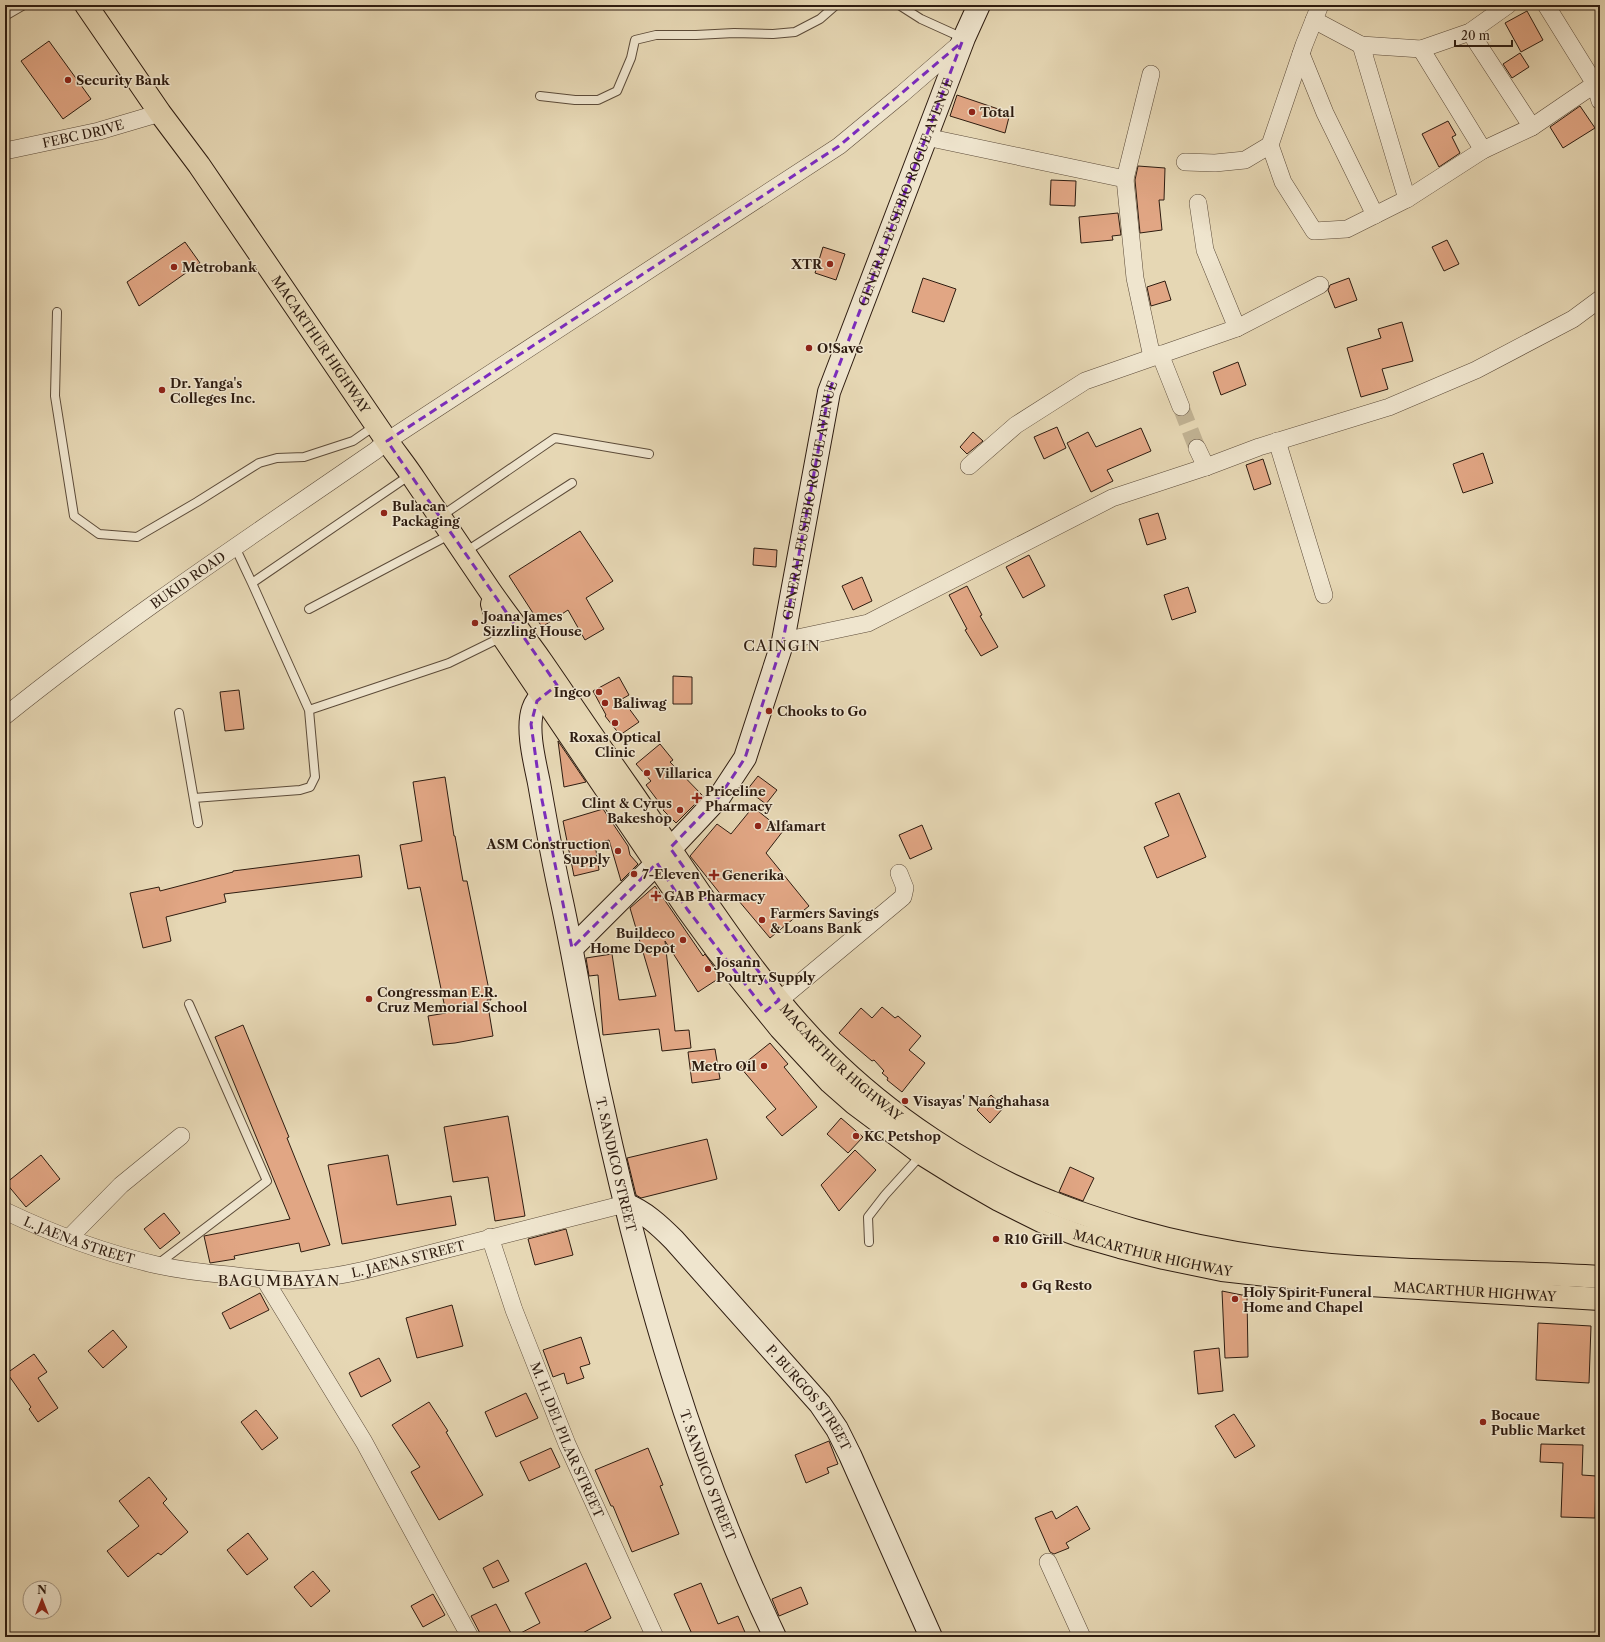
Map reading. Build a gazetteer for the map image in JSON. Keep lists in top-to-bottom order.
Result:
{
  "streets": {
    "highway": ["MACARTHUR HIGHWAY"],
    "main road": ["GENERAL EUSEBIO ROGUE AVENUE", "T. SANDICO STREET", "P. BURGOS STREET"],
    "street": [
      "FEBC DRIVE",
      "BUKID ROAD",
      "L. JAENA STREET",
      "M. H. DEL PILAR STREET"
    ]
  },
  "crossings": [
    ["FEBC DRIVE", "MACARTHUR HIGHWAY"],
    ["GENERAL EUSEBIO ROGUE AVENUE", "MACARTHUR HIGHWAY"],
    ["GENERAL EUSEBIO ROGUE AVENUE", "BUKID ROAD"],
    ["GENERAL EUSEBIO ROGUE AVENUE", "T. SANDICO STREET"],
    ["MACARTHUR HIGHWAY", "BUKID ROAD"],
    ["MACARTHUR HIGHWAY", "T. SANDICO STREET"],
    ["T. SANDICO STREET", "L. JAENA STREET"],
    ["T. SANDICO STREET", "P. BURGOS STREET"],
    ["L. JAENA STREET", "P. BURGOS STREET"],
    ["L. JAENA STREET", "M. H. DEL PILAR STREET"]
  ],
  "districts": ["CAINGIN", "BAGUMBAYAN"],
  "places": {
    "other": [
      "Security Bank",
      "Total",
      "XTR",
      "Metrobank",
      "O!Save",
      "Dr. Yanga's Colleges Inc.",
      "Bulacan Packaging",
      "Joana James Sizzling House",
      "Ingco",
      "Baliwag",
      "Chooks to Go",
      "Roxas Optical Clinic",
      "Villarica",
      "Clint & Cyrus Bakeshop",
      "Alfamart",
      "ASM Construction Supply",
      "7-Eleven",
      "Farmers Savings & Loans Bank",
      "Buildeco Home Depot",
      "Josann Poultry Supply",
      "Congressman E.R. Cruz Memorial School",
      "Metro Oil",
      "Visayas' Nanghahasa",
      "KC Petshop",
      "R10 Grill",
      "Gq Resto",
      "Holy Spirit Funeral Home and Chapel",
      "Bocaue Public Market"
    ],
    "health": ["Priceline Pharmacy", "Generika", "GAB Pharmacy"]
  },
  "scale_bar": "20 m",
  "north": "top"
}
